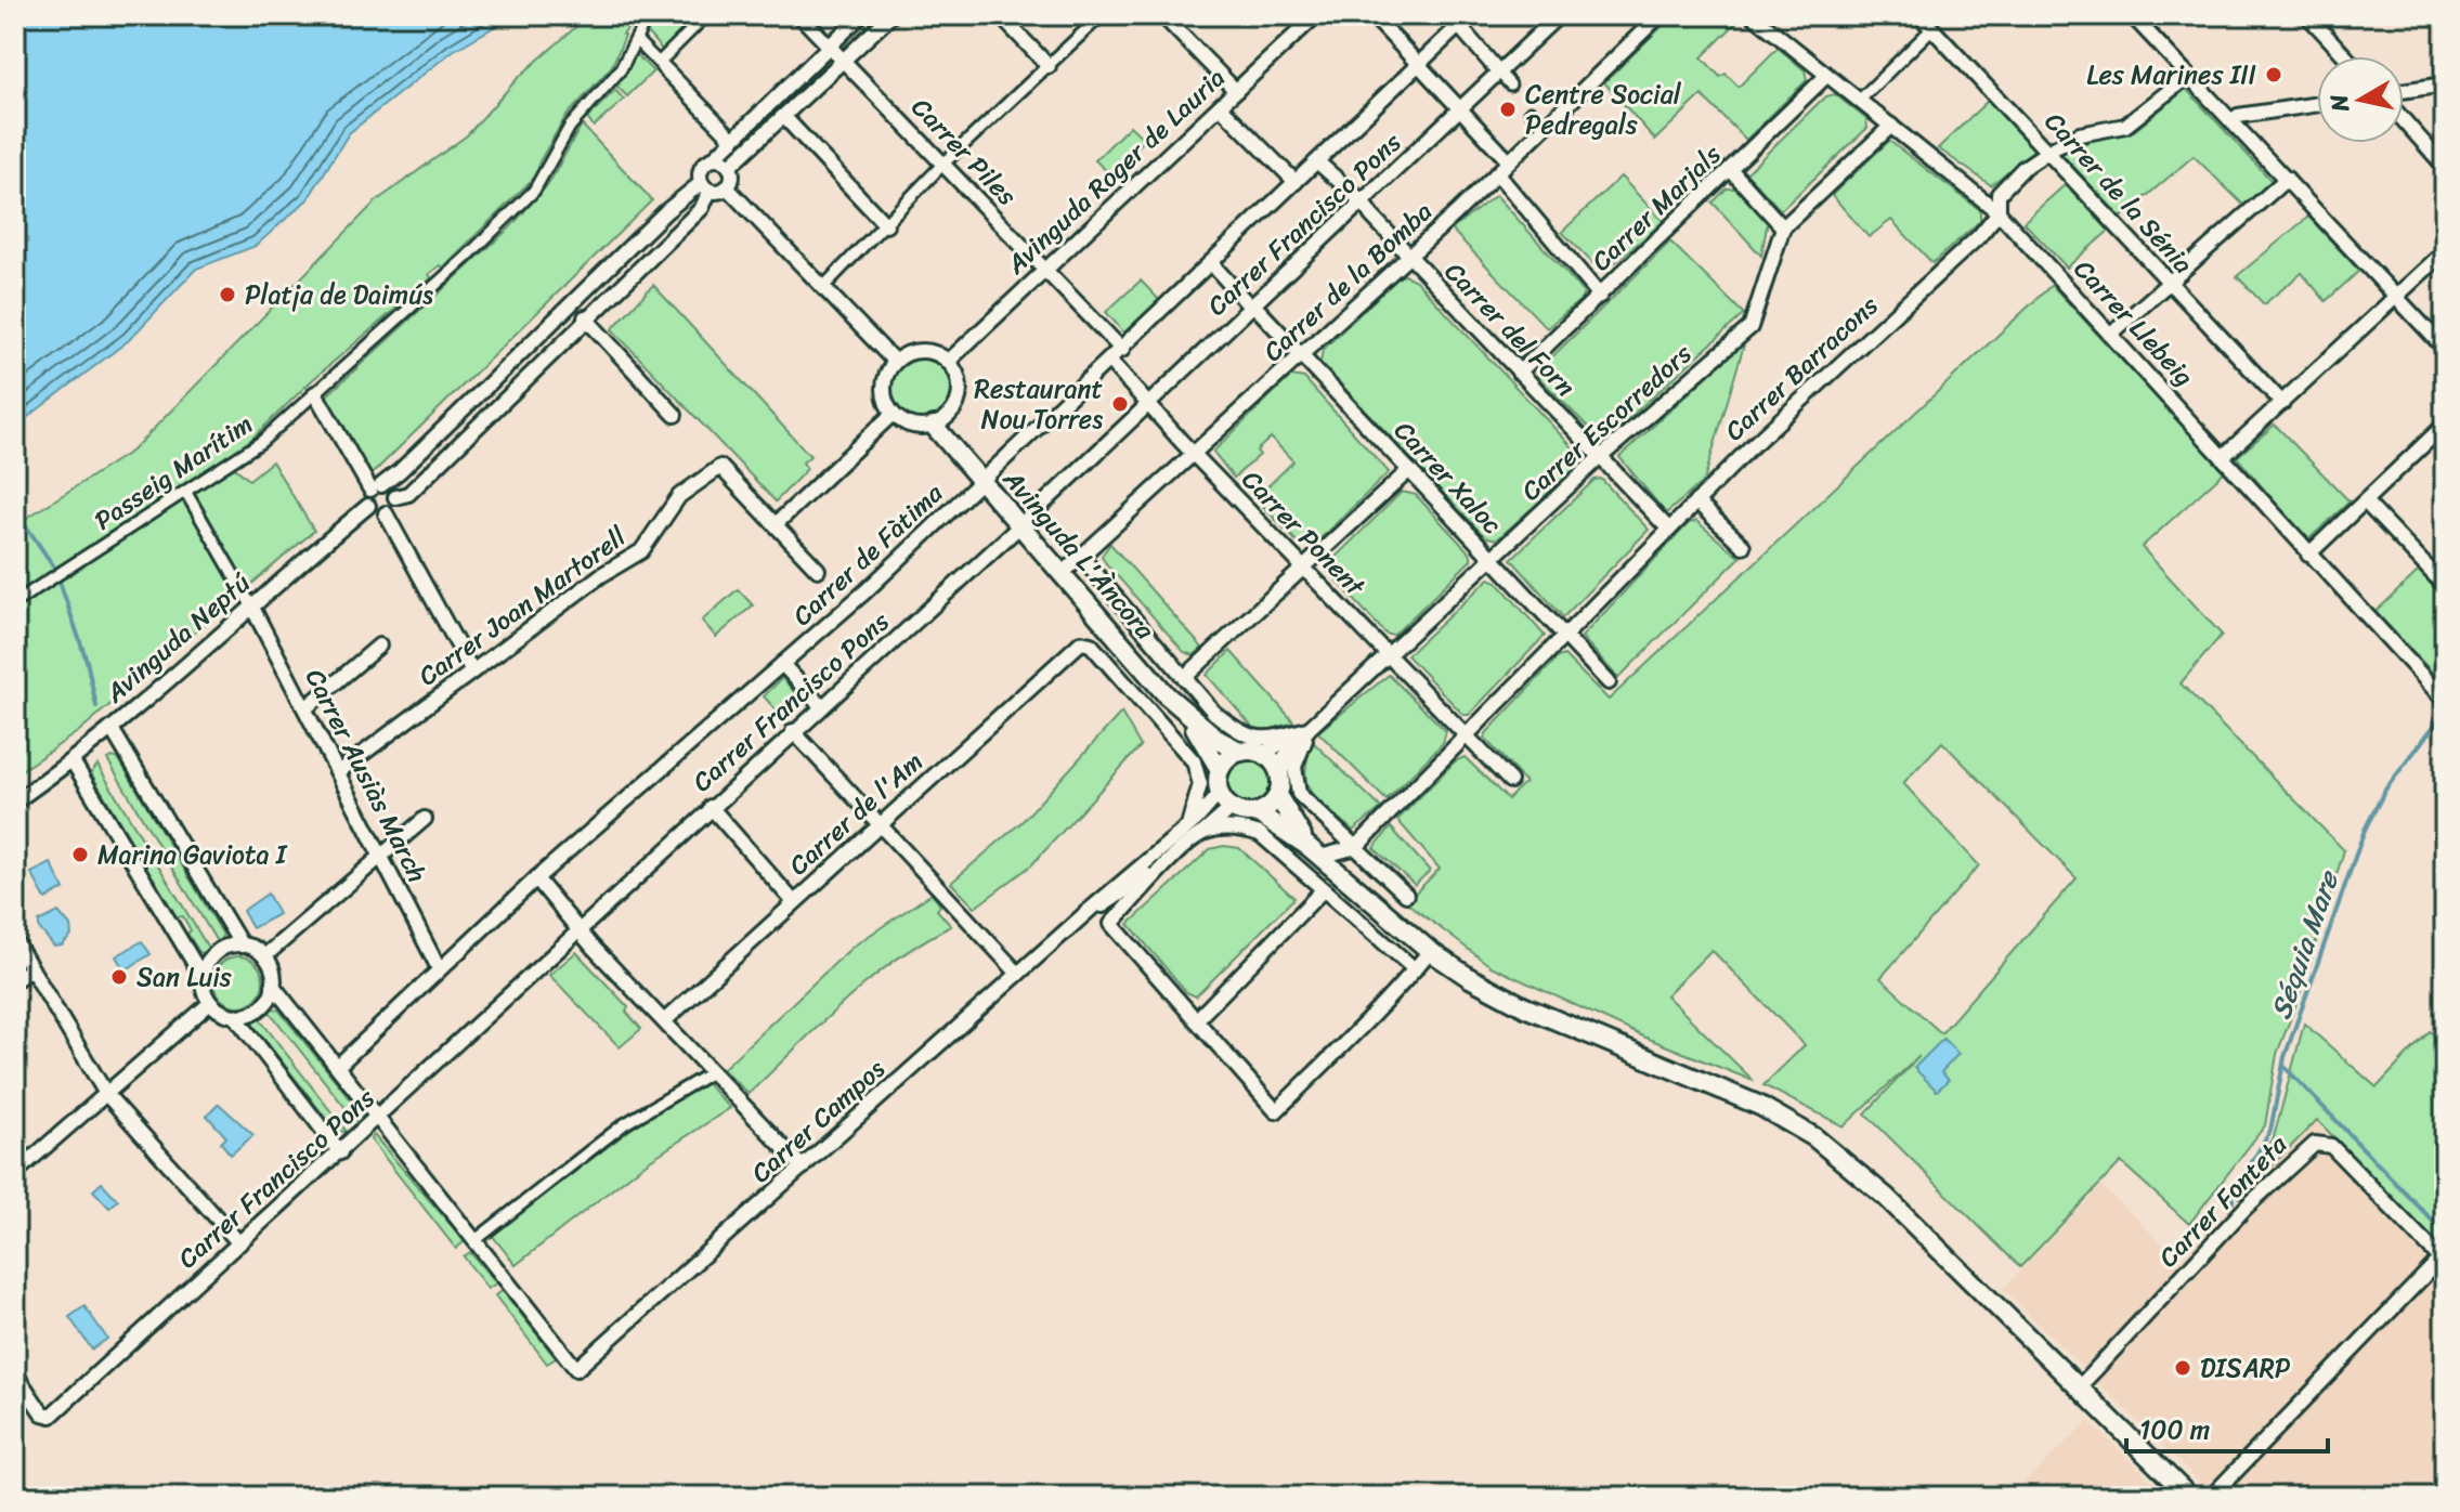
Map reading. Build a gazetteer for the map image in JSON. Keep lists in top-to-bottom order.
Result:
{
  "streets": {
    "street": [
      "Carrer Piles",
      "Avinguda Roger de Lauria",
      "Carrer de la Sénia",
      "Carrer Marjals",
      "Carrer Francisco Pons",
      "Carrer de la Bomba",
      "Carrer Llebeig",
      "Carrer del Forn",
      "Carrer Barracons",
      "Carrer Escorredors",
      "Passeig Marítim",
      "Carrer Xaloc",
      "Carrer Ponent",
      "Carrer de Fàtima",
      "Avinguda L'Àncora",
      "Carrer Joan Martorell",
      "Avinguda Neptú",
      "Carrer Ausiàs March",
      "Carrer de l'Am",
      "Carrer Campos",
      "Carrer Fonteta"
    ]
  },
  "crossings": [
    ["Carrer Piles", "Avinguda Roger de Lauria"],
    ["Carrer Piles", "Carrer de Fàtima"],
    ["Avinguda Roger de Lauria", "Avinguda L'Àncora"],
    ["Carrer de la Sénia", "Carrer Barracons"],
    ["Carrer Marjals", "Carrer Llebeig"],
    ["Carrer Marjals", "Carrer del Forn"],
    ["Carrer Francisco Pons", "Carrer del Forn"],
    ["Carrer Francisco Pons", "Carrer Xaloc"],
    ["Carrer Francisco Pons", "Carrer Ponent"],
    ["Carrer Francisco Pons", "Avinguda L'Àncora"],
    ["Carrer de la Bomba", "Carrer del Forn"],
    ["Carrer de la Bomba", "Carrer Xaloc"],
    ["Carrer de la Bomba", "Carrer Ponent"],
    ["Carrer de la Bomba", "Avinguda L'Àncora"],
    ["Carrer Llebeig", "Carrer Barracons"],
    ["Carrer Llebeig", "Carrer Escorredors"],
    ["Carrer del Forn", "Carrer Barracons"],
    ["Carrer del Forn", "Carrer Escorredors"],
    ["Carrer del Forn", "Carrer de Fàtima"],
    ["Carrer Barracons", "Carrer Xaloc"],
    ["Carrer Barracons", "Carrer Ponent"],
    ["Carrer Escorredors", "Carrer Xaloc"],
    ["Carrer Escorredors", "Carrer Ponent"],
    ["Carrer Escorredors", "Avinguda L'Àncora"],
    ["Carrer Xaloc", "Carrer de Fàtima"],
    ["Carrer Ponent", "Carrer de Fàtima"],
    ["Carrer de Fàtima", "Avinguda L'Àncora"],
    ["Carrer de Fàtima", "Carrer Ausiàs March"],
    ["Carrer Joan Martorell", "Carrer Ausiàs March"],
    ["Avinguda Neptú", "Carrer Ausiàs March"]
  ],
  "water": ["Séquia Mare"],
  "places": [
    "Les Marines III",
    "Centre Social Pedregals",
    "Platja de Daimús",
    "Restaurant Nou Torres",
    "Marina Gaviota I",
    "San Luis",
    "DISARP"
  ],
  "scale_bar": "100 m",
  "north": "left"
}
